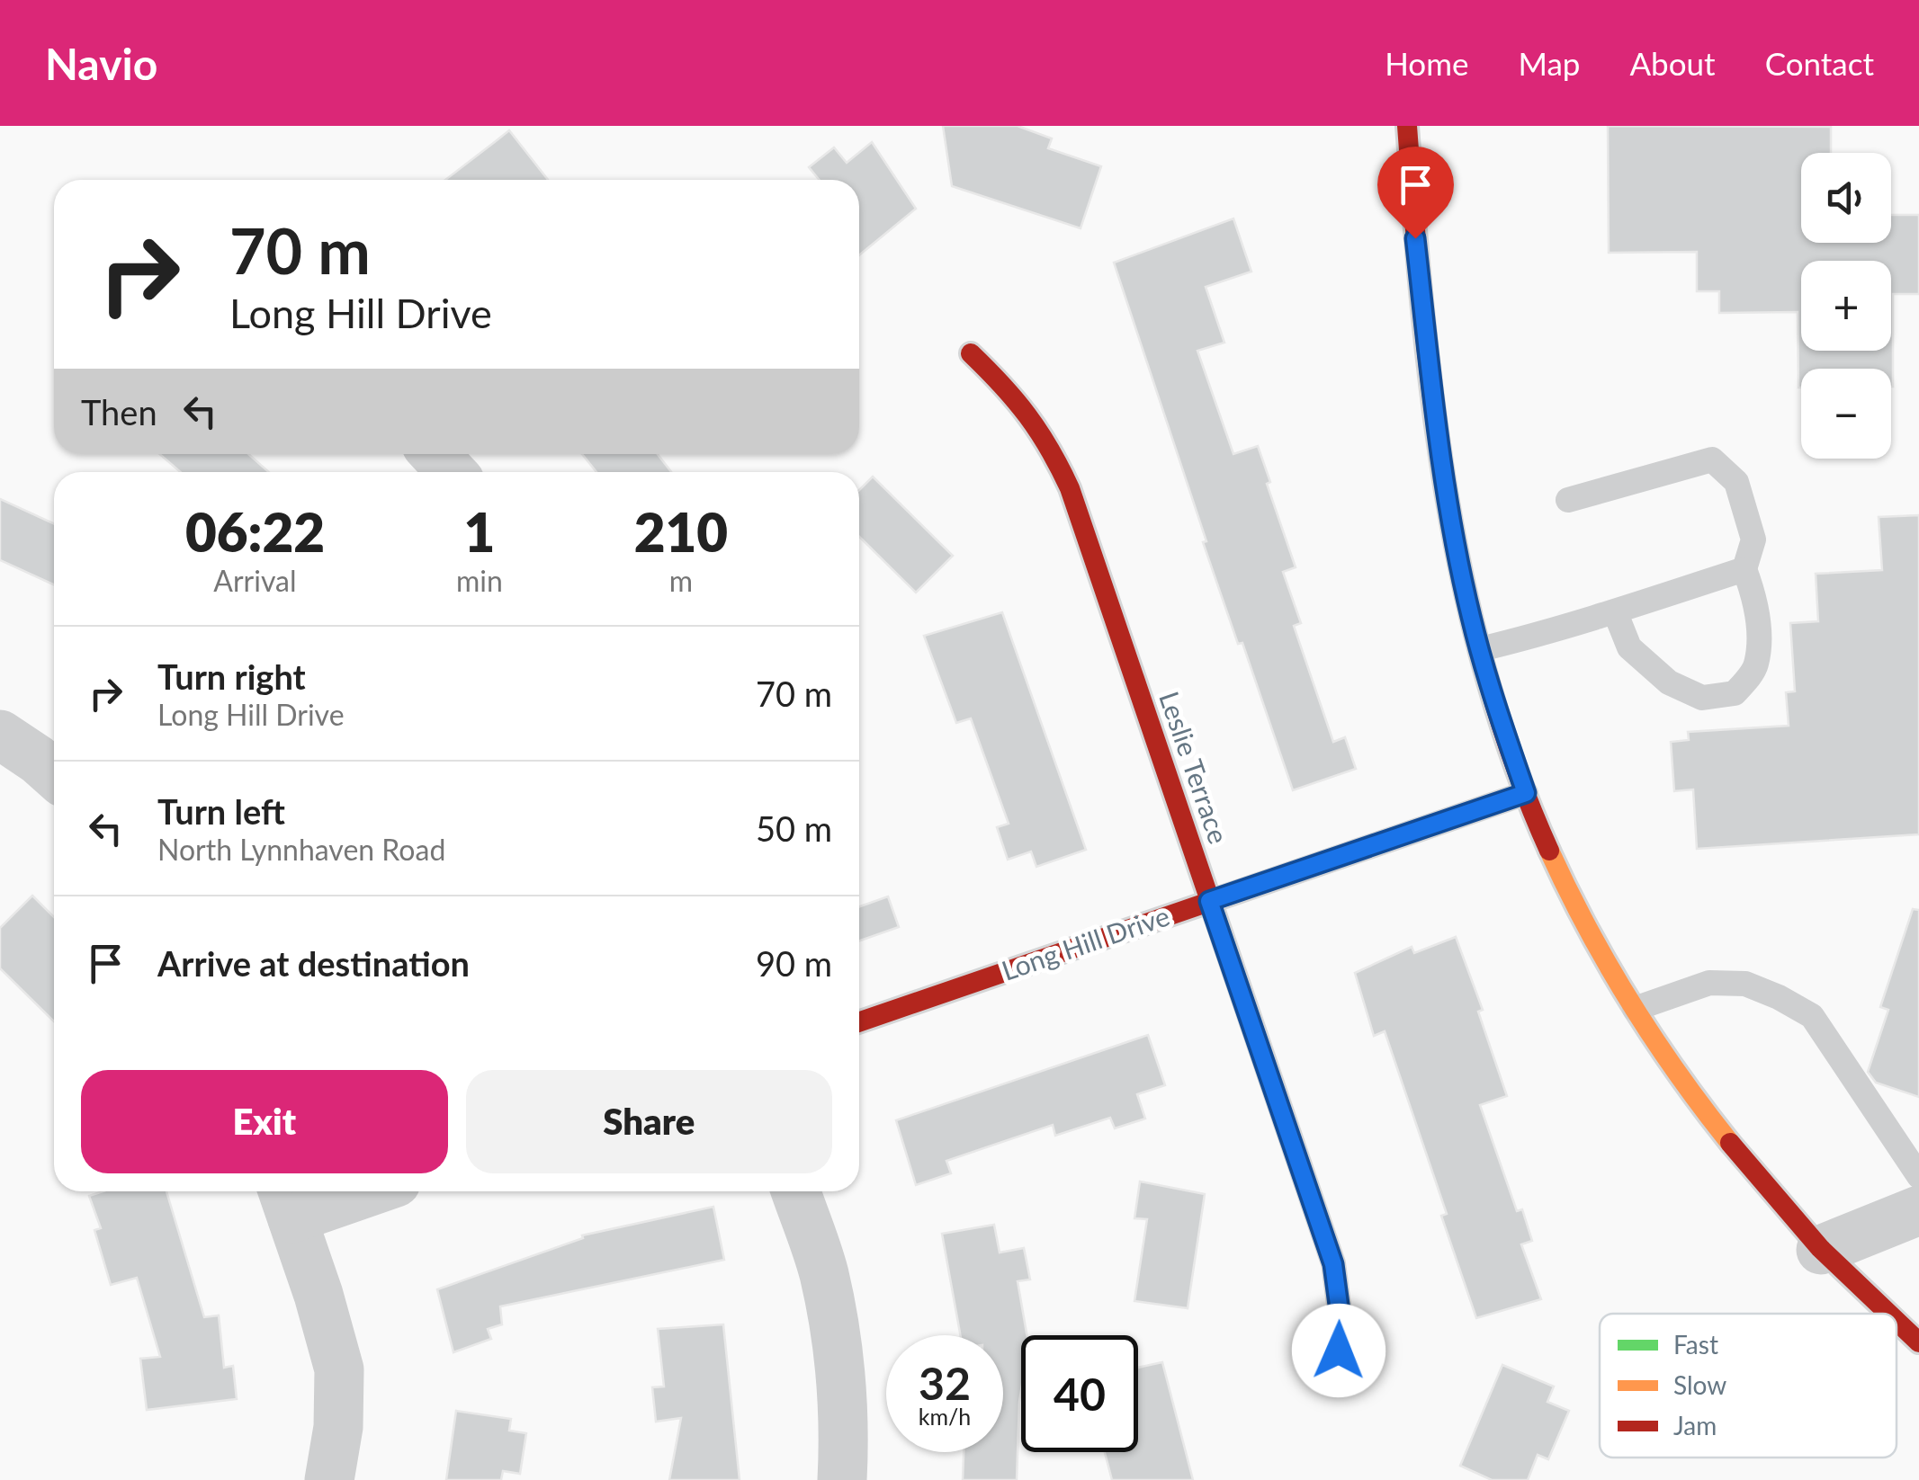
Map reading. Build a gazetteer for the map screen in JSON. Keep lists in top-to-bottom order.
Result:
{
  "streets": {
    "street": ["Leslie Terrace", "Long Hill Drive"]
  },
  "crossings": [
    ["Leslie Terrace", "Long Hill Drive"]
  ],
  "legend": ["Fast", "Slow", "Jam"],
  "page": {
    "header": "Navio",
    "nav": [
      "Home",
      "Map",
      "About",
      "Contact"
    ],
    "map_buttons": ["+", "−"],
    "turn": ["70 m", "Long Hill Drive"],
    "then": "Then",
    "eta": [
      "06:22",
      "Arrival",
      "1",
      "min",
      "210",
      "m"
    ],
    "list": [
      {
        "name": "Turn right",
        "note": "Long Hill Drive",
        "value": "70 m"
      },
      {
        "name": "Turn left",
        "note": "North Lynnhaven Road",
        "value": "50 m"
      },
      {
        "name": "Arrive at destination",
        "value": "90 m"
      }
    ],
    "buttons": ["Exit", "Share"],
    "speed": "32 km/h",
    "limit": "40"
  }
}
